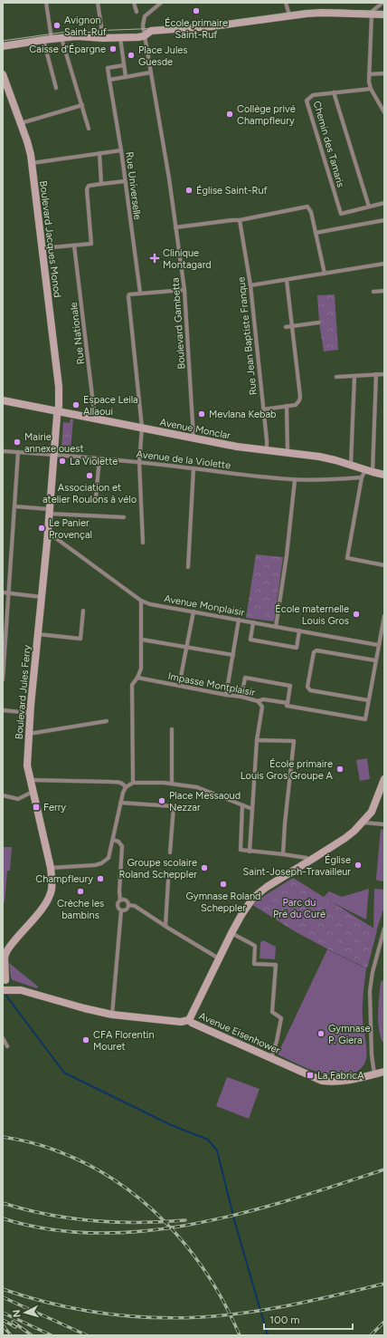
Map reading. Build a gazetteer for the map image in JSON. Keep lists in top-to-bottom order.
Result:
{
  "streets": {
    "street": [
      "Chemin des Tamaris",
      "Rue Universelle",
      "Boulevard Jacques Monod",
      "Boulevard Gambetta",
      "Rue Nationale",
      "Rue Jean Baptiste Franque",
      "Avenue Monclar",
      "Avenue de la Violette",
      "Avenue Monplaisir",
      "Impasse Montplaisir",
      "Boulevard Jules Ferry",
      "Avenue Eisenhower"
    ]
  },
  "crossings": [
    ["Boulevard Jacques Monod", "Avenue Monclar"],
    ["Boulevard Jacques Monod", "Boulevard Jules Ferry"],
    ["Boulevard Gambetta", "Avenue Monclar"],
    ["Rue Nationale", "Avenue Monclar"],
    ["Rue Jean Baptiste Franque", "Avenue Monclar"],
    ["Avenue Monclar", "Boulevard Jules Ferry"],
    ["Avenue de la Violette", "Boulevard Jules Ferry"],
    ["Avenue Monplaisir", "Boulevard Jules Ferry"],
    ["Boulevard Jules Ferry", "Avenue Eisenhower"]
  ],
  "parks": ["Parc du Pré du Curé"],
  "places": {
    "other": [
      "École primaire Saint-Ruf",
      "Avignon Saint-Ruf",
      "Caisse d'Épargne",
      "Place Jules Guesde",
      "Collège privé Champfleury",
      "Église Saint-Ruf",
      "Espace Leila Allaoui",
      "Mevlana Kebab",
      "Mairie annexe ouest",
      "La Violette",
      "Association et atelier Roulons à vélo",
      "Le Panier Provençal",
      "École maternelle Louis Gros",
      "École primaire Louis Gros Groupe A",
      "Place Messaoud Nezzar",
      "Église Saint-Joseph-Travailleur",
      "Groupe scolaire Roland Scheppler",
      "Champfleury",
      "Gymnase Roland Scheppler",
      "Crèche les bambins",
      "Gymnase P. Giera",
      "CFA Florentin Mouret"
    ],
    "health": ["Clinique Montagard"],
    "transit": ["Ferry", "La FabricA"]
  },
  "scale_bar": "100 m",
  "north": "left"
}
